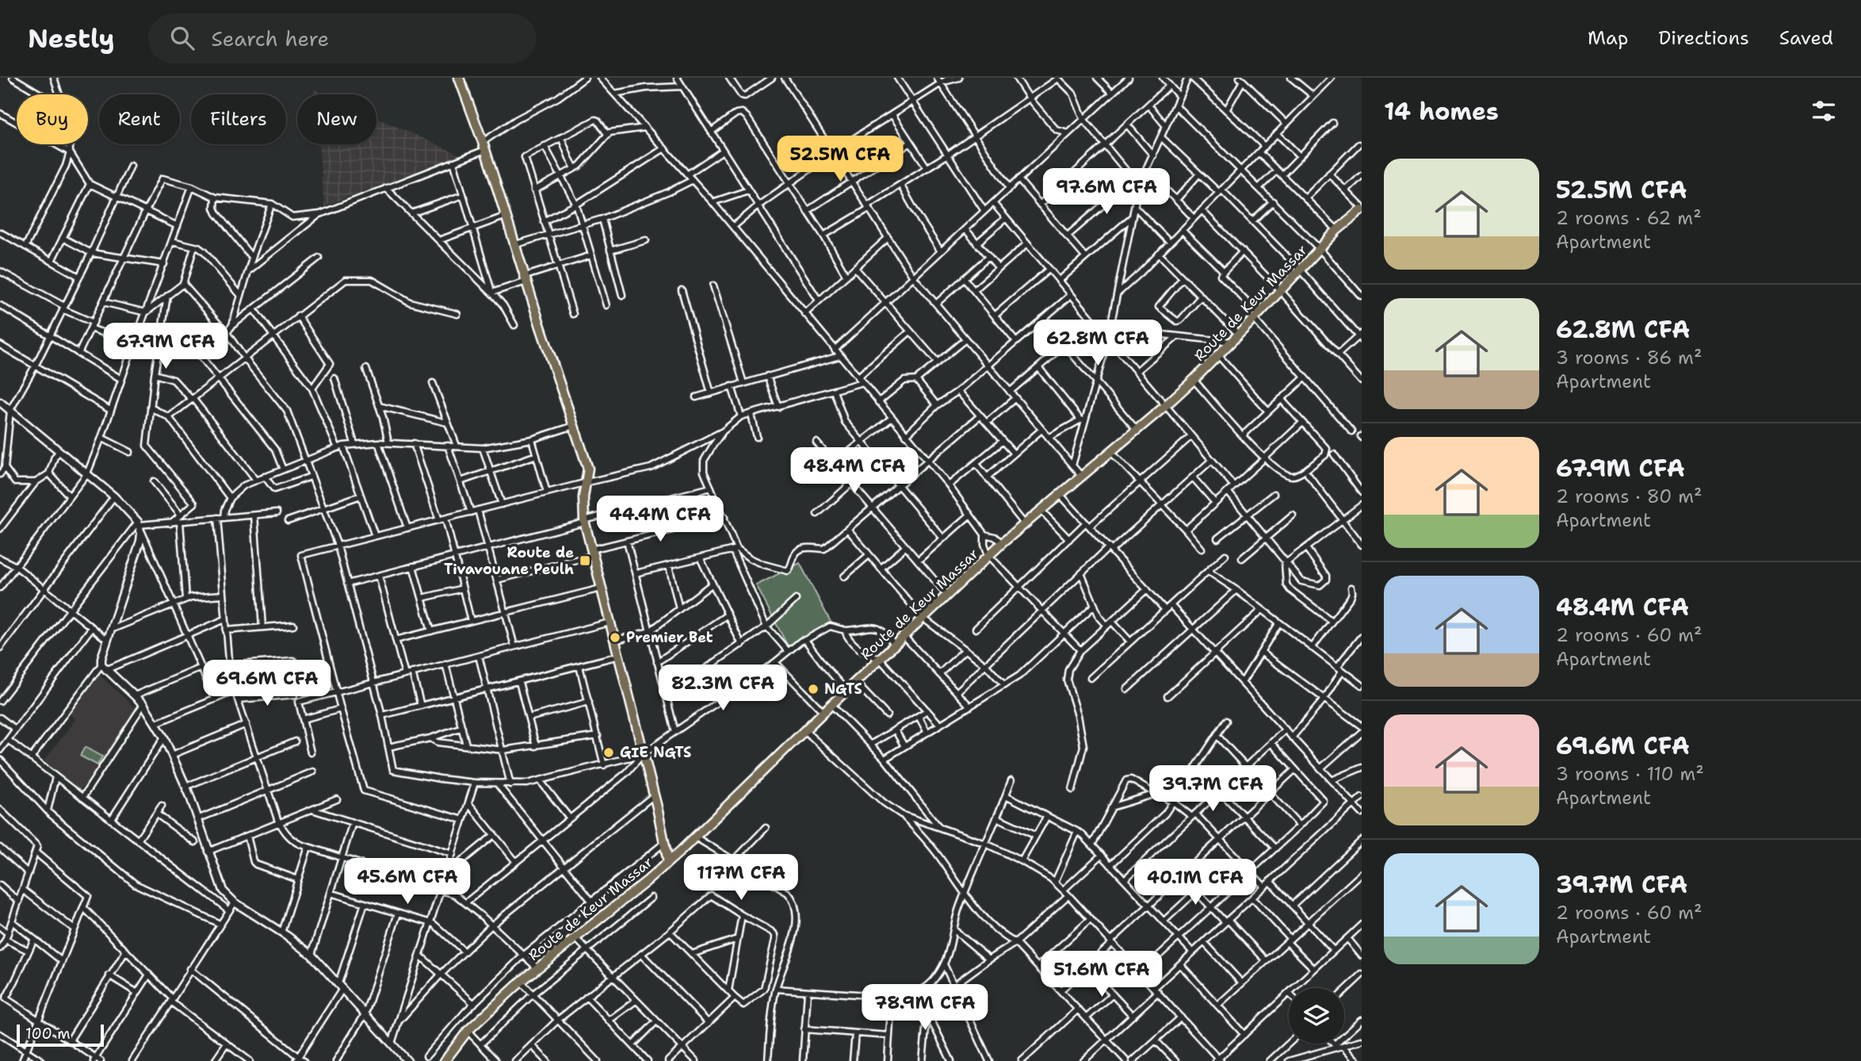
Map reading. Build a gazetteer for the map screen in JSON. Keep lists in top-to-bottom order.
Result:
{
  "streets": {
    "main road": ["Route de Keur Massar"]
  },
  "places": {
    "transit": ["Route de Tivavouane Peulh"],
    "other": ["Premier Bet", "NGTS", "GIE NGTS"]
  },
  "scale_bar": "100 m",
  "page": {
    "header": "Nestly",
    "search": "Search here",
    "nav": ["Map", "Directions", "Saved"],
    "heading": "14 homes",
    "chip": [
      "Buy",
      "Rent",
      "Filters",
      "New"
    ],
    "price": [
      "52.5M CFA",
      "97.6M CFA",
      "62.8M CFA",
      "67.9M CFA",
      "48.4M CFA",
      "44.4M CFA",
      "69.6M CFA",
      "82.3M CFA",
      "39.7M CFA",
      "117M CFA",
      "45.6M CFA",
      "40.1M CFA",
      "51.6M CFA",
      "78.9M CFA"
    ],
    "list": [
      {
        "name": "52.5M CFA",
        "note": "2 rooms · 62 m² · Apartment"
      },
      {
        "name": "62.8M CFA",
        "note": "3 rooms · 86 m² · Apartment"
      },
      {
        "name": "67.9M CFA",
        "note": "2 rooms · 80 m² · Apartment"
      },
      {
        "name": "48.4M CFA",
        "note": "2 rooms · 60 m² · Apartment"
      },
      {
        "name": "69.6M CFA",
        "note": "3 rooms · 110 m² · Apartment"
      },
      {
        "name": "39.7M CFA",
        "note": "2 rooms · 60 m² · Apartment"
      }
    ],
    "scale": "100 m"
  }
}
